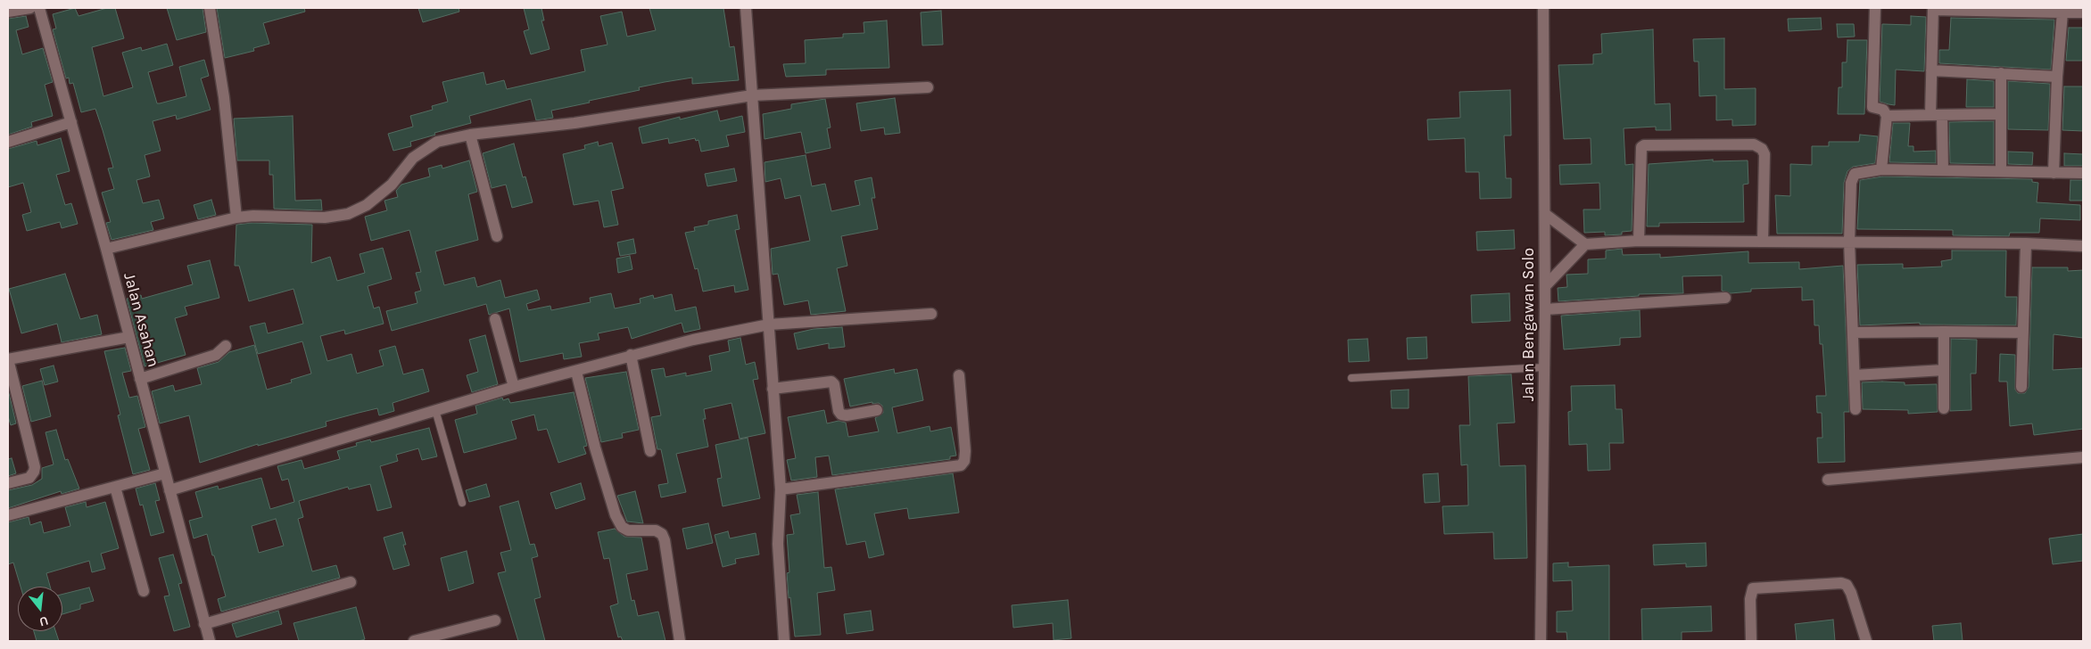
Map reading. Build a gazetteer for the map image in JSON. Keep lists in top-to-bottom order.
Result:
{
  "streets": {
    "street": ["Jalan Asahan", "Jalan Bengawan Solo"]
  },
  "north": "bottom"
}
